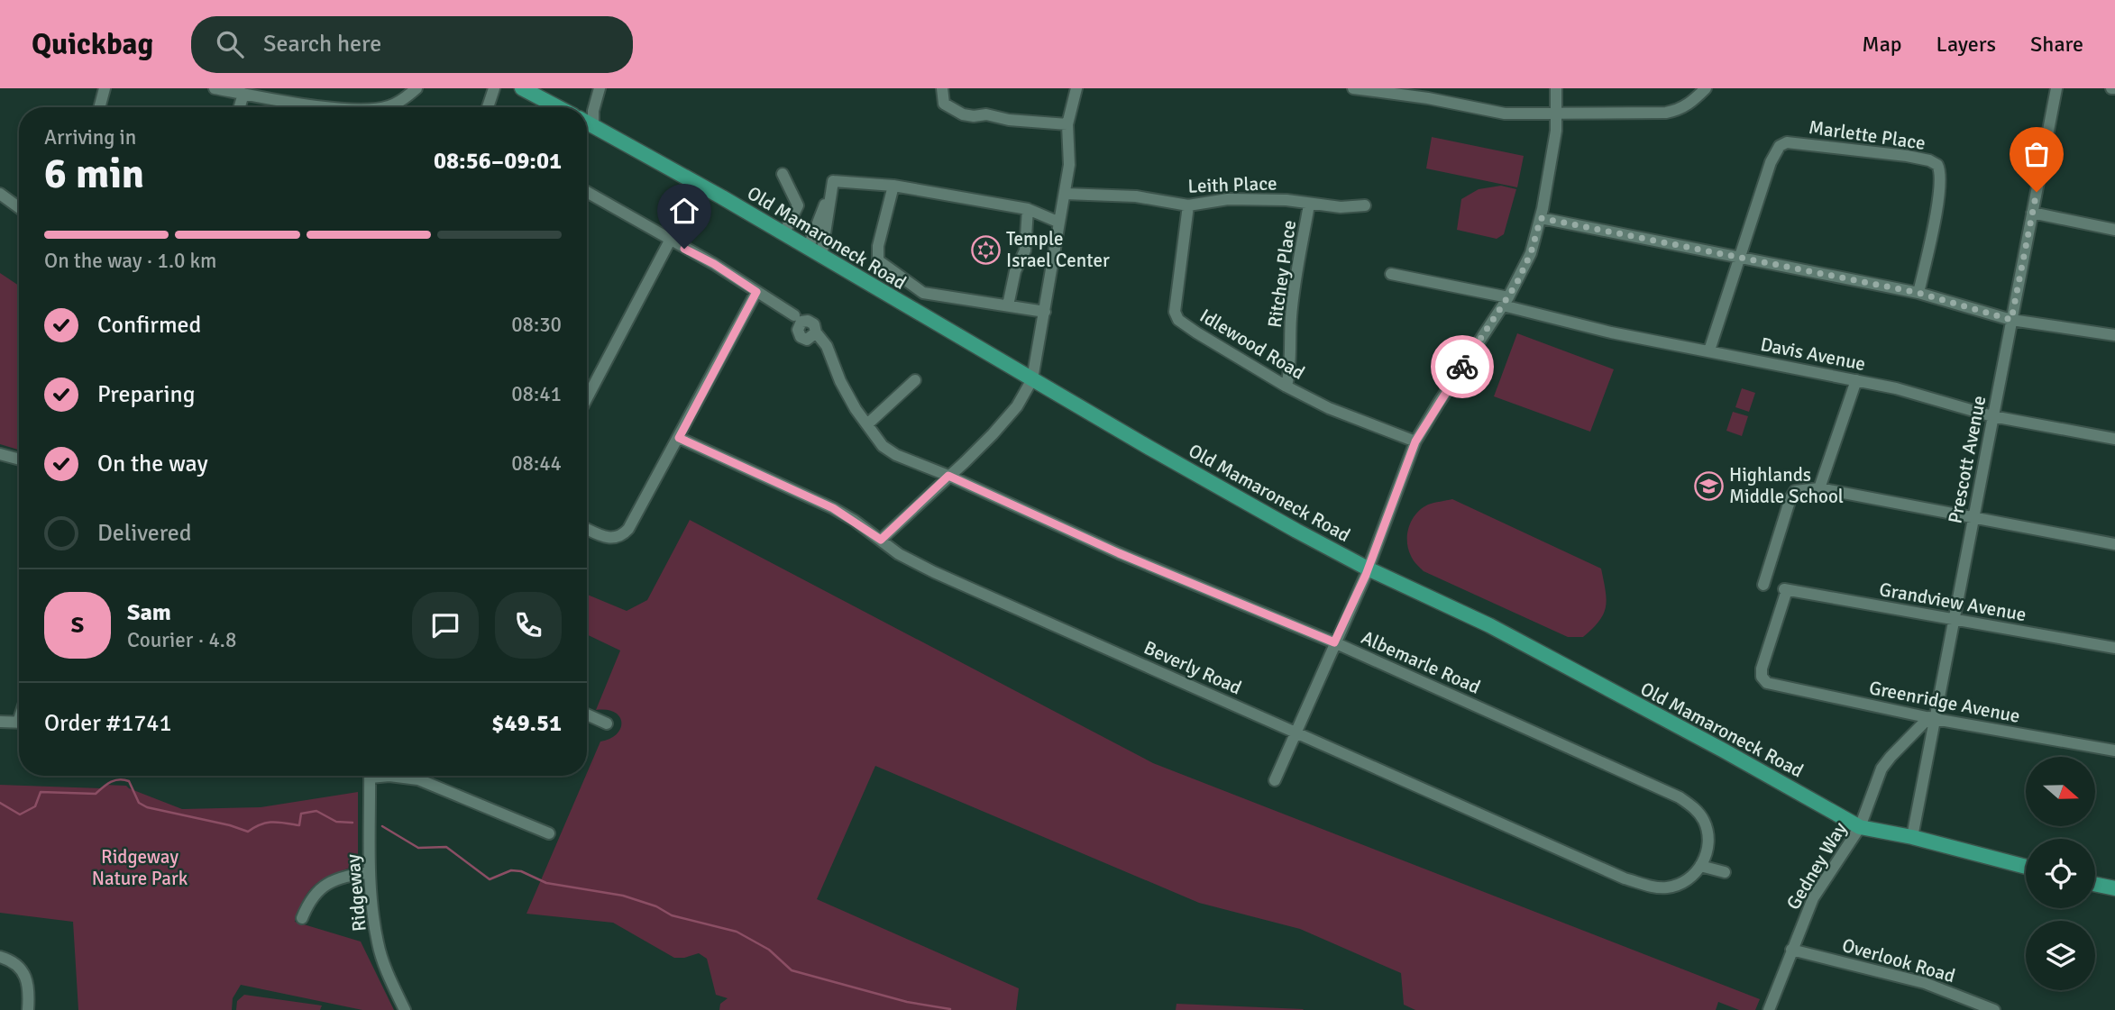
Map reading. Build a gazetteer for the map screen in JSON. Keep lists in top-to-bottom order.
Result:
{
  "streets": {
    "main road": ["Old Mamaroneck Road"],
    "street": [
      "Marlette Place",
      "Leith Place",
      "Ritchey Place",
      "Idlewood Road",
      "Davis Avenue",
      "Prescott Avenue",
      "Grandview Avenue",
      "Albemarle Road",
      "Beverly Road",
      "Greenridge Avenue",
      "Gedney Way",
      "Ridgeway",
      "Overlook Road"
    ]
  },
  "crossings": [
    ["Leith Place", "Ritchey Place"],
    ["Leith Place", "Idlewood Road"],
    ["Old Mamaroneck Road", "Prescott Avenue"],
    ["Old Mamaroneck Road", "Gedney Way"],
    ["Ritchey Place", "Idlewood Road"],
    ["Davis Avenue", "Prescott Avenue"],
    ["Prescott Avenue", "Grandview Avenue"],
    ["Prescott Avenue", "Greenridge Avenue"],
    ["Prescott Avenue", "Gedney Way"],
    ["Grandview Avenue", "Greenridge Avenue"],
    ["Albemarle Road", "Beverly Road"],
    ["Greenridge Avenue", "Gedney Way"],
    ["Gedney Way", "Overlook Road"]
  ],
  "parks": ["Ridgeway Nature Park"],
  "places": {
    "synagogue": ["Temple Israel Center"],
    "school or university": ["Highlands Middle School"]
  },
  "north": "right",
  "page": {
    "header": "Quickbag",
    "search": "Search here",
    "nav": ["Map", "Layers", "Share"],
    "heading": ["6 min", "Arriving in", "08:56–09:01"],
    "panel": [
      "Sam",
      "Courier · 4.8",
      "Order #1741",
      "$49.51"
    ],
    "bar": "On the way · 1.0 km",
    "list": [
      ["Confirmed", "08:30"],
      ["Preparing", "08:41"],
      ["On the way", "08:44"],
      "Delivered"
    ],
    "round": "S"
  }
}
